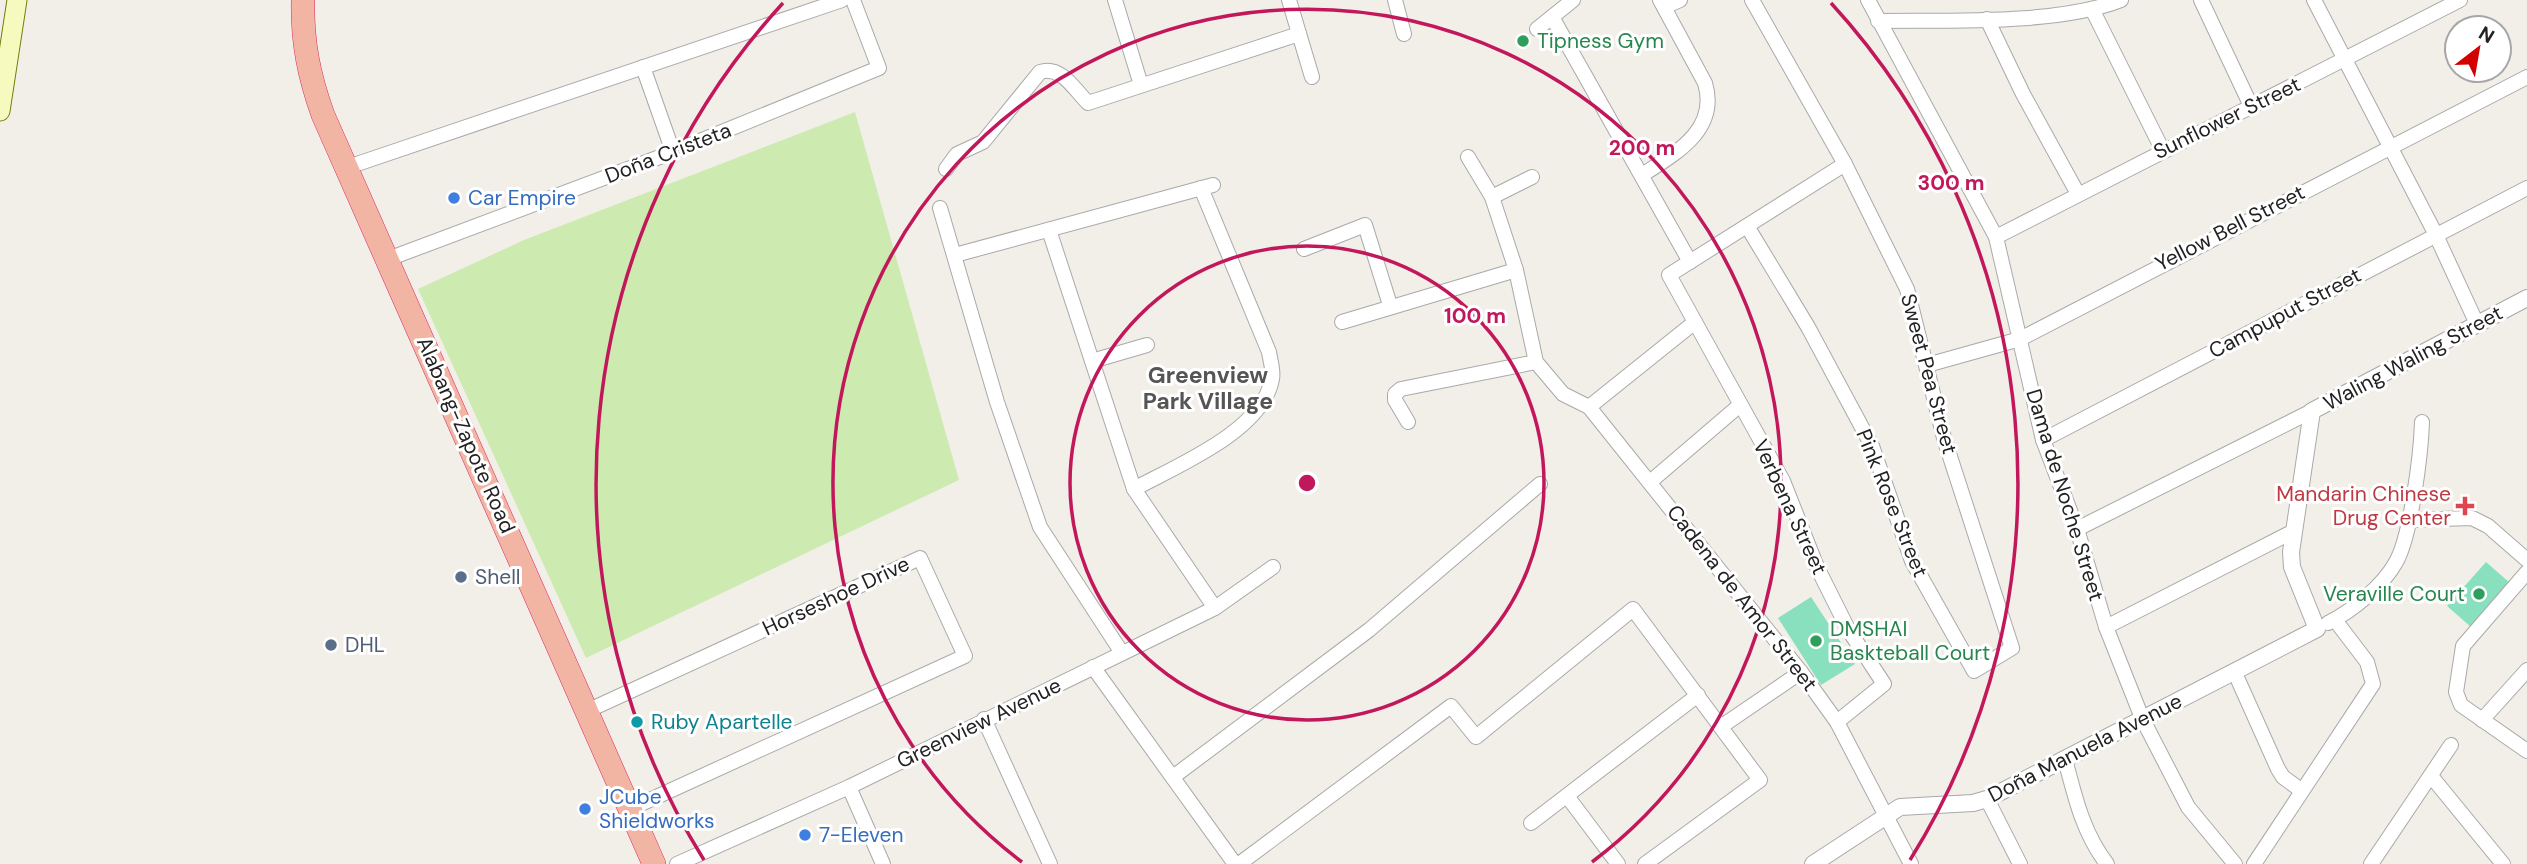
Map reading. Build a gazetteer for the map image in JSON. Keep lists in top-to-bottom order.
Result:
{
  "streets": {
    "highway": ["Alabang-Zapote Road"],
    "street": [
      "Sunflower Street",
      "Doña Cristeta",
      "Yellow Bell Street",
      "Campuput Street",
      "Waling Waling Street",
      "Sweet Pea Street",
      "Dama de Noche Street",
      "Pink Rose Street",
      "Verbena Street",
      "Horseshoe Drive",
      "Cadena de Amor Street",
      "Greenview Avenue",
      "Doña Manuela Avenue"
    ]
  },
  "crossings": [
    ["Sunflower Street", "Dama de Noche Street"],
    ["Doña Cristeta", "Alabang-Zapote Road"],
    ["Yellow Bell Street", "Sweet Pea Street"],
    ["Yellow Bell Street", "Dama de Noche Street"],
    ["Campuput Street", "Dama de Noche Street"],
    ["Waling Waling Street", "Doña Manuela Avenue"],
    ["Sweet Pea Street", "Pink Rose Street"],
    ["Alabang-Zapote Road", "Horseshoe Drive"],
    ["Dama de Noche Street", "Doña Manuela Avenue"],
    ["Verbena Street", "Cadena de Amor Street"],
    ["Cadena de Amor Street", "Doña Manuela Avenue"]
  ],
  "districts": ["Greenview Park Village"],
  "places": {
    "other": [
      "Tipness Gym",
      "Car Empire",
      "Shell",
      "Veraville Court",
      "DMSHAI Baskteball Court",
      "DHL",
      "Ruby Apartelle",
      "JCube Shieldworks",
      "7-Eleven"
    ],
    "health": ["Mandarin Chinese Drug Center"]
  },
  "north": "top right",
  "rings": ["200 m", "300 m", "100 m"]
}
